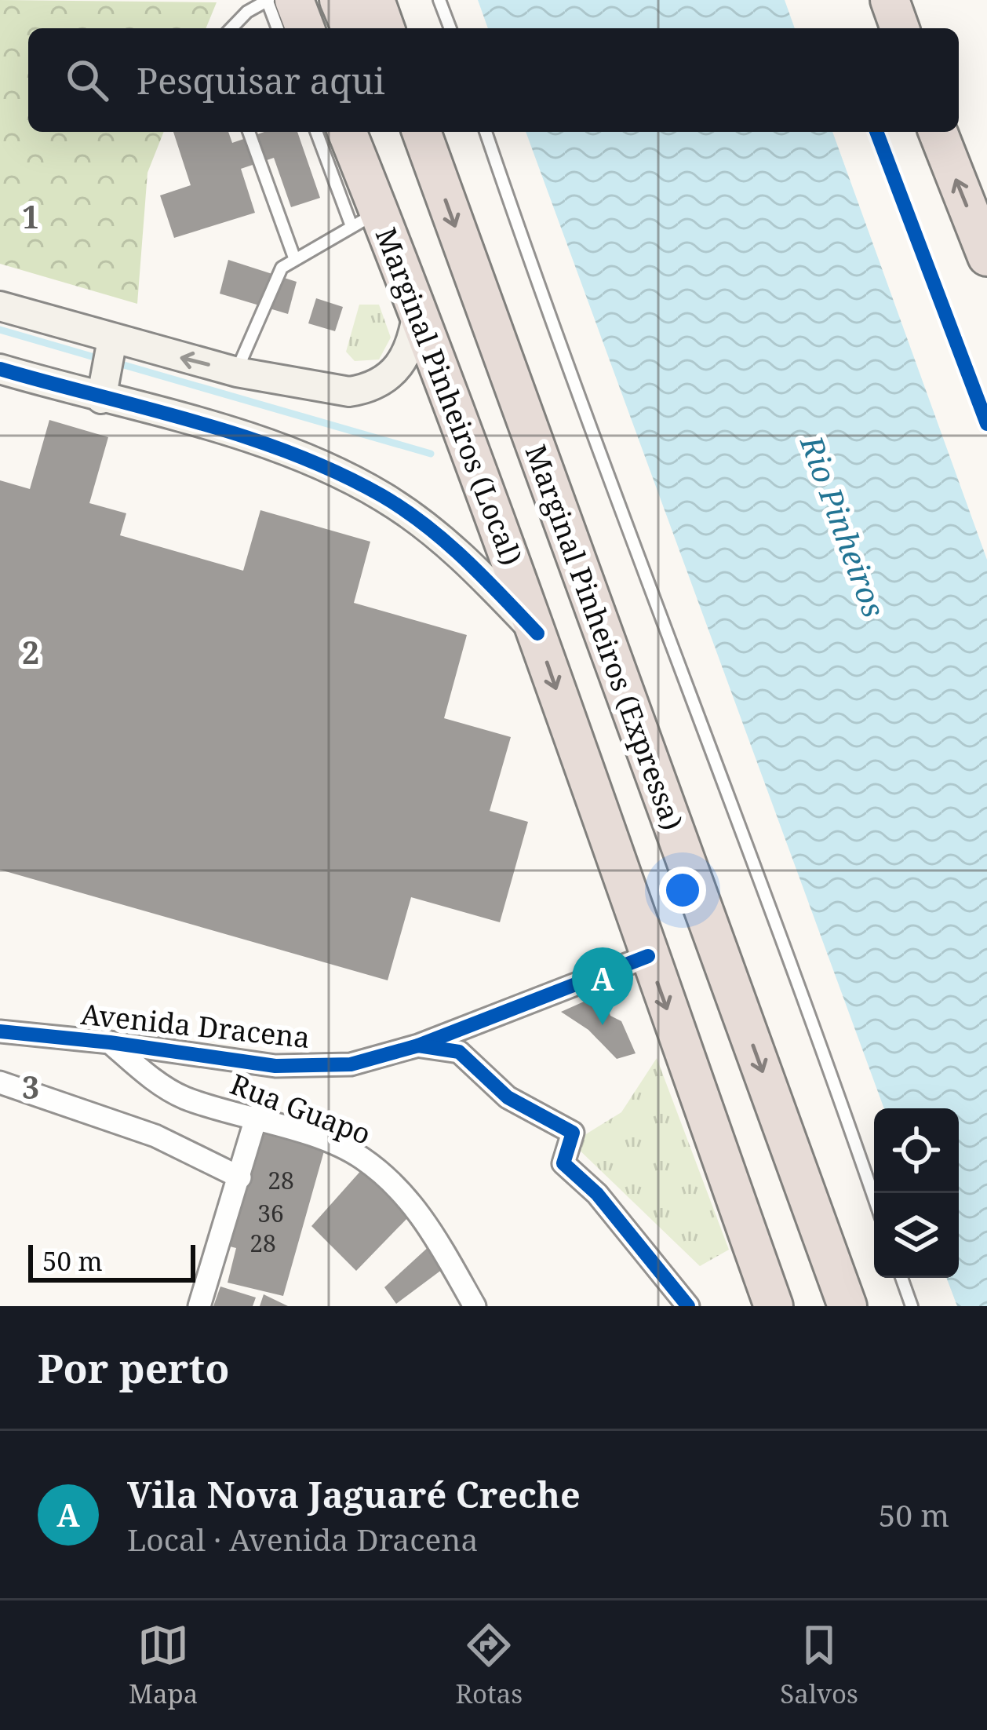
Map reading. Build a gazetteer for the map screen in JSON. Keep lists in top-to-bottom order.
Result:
{
  "streets": {
    "highway": ["Marginal Pinheiros (Local)", "Marginal Pinheiros (Expressa)"],
    "street": ["Avenida Dracena", "Rua Guapo"]
  },
  "crossings": [
    ["Marginal Pinheiros (Local)", "Avenida Dracena"],
    ["Avenida Dracena", "Rua Guapo"]
  ],
  "one_way": ["Marginal Pinheiros (Local)", "Marginal Pinheiros (Expressa)"],
  "water": ["Rio Pinheiros"],
  "house_numbers": ["28", "36", "28"],
  "scale_bar": "50 m",
  "page": {
    "search": "Pesquisar aqui",
    "pins": "A",
    "scale": "50 m",
    "heading": "Por perto",
    "list": [
      {
        "mark": "A",
        "name": "Vila Nova Jaguaré Creche",
        "note": "Local · Avenida Dracena",
        "value": "50 m"
      }
    ],
    "nav": ["Mapa", "Rotas", "Salvos"]
  },
  "grid": {
    "rows": ["1", "2", "3"]
  }
}
